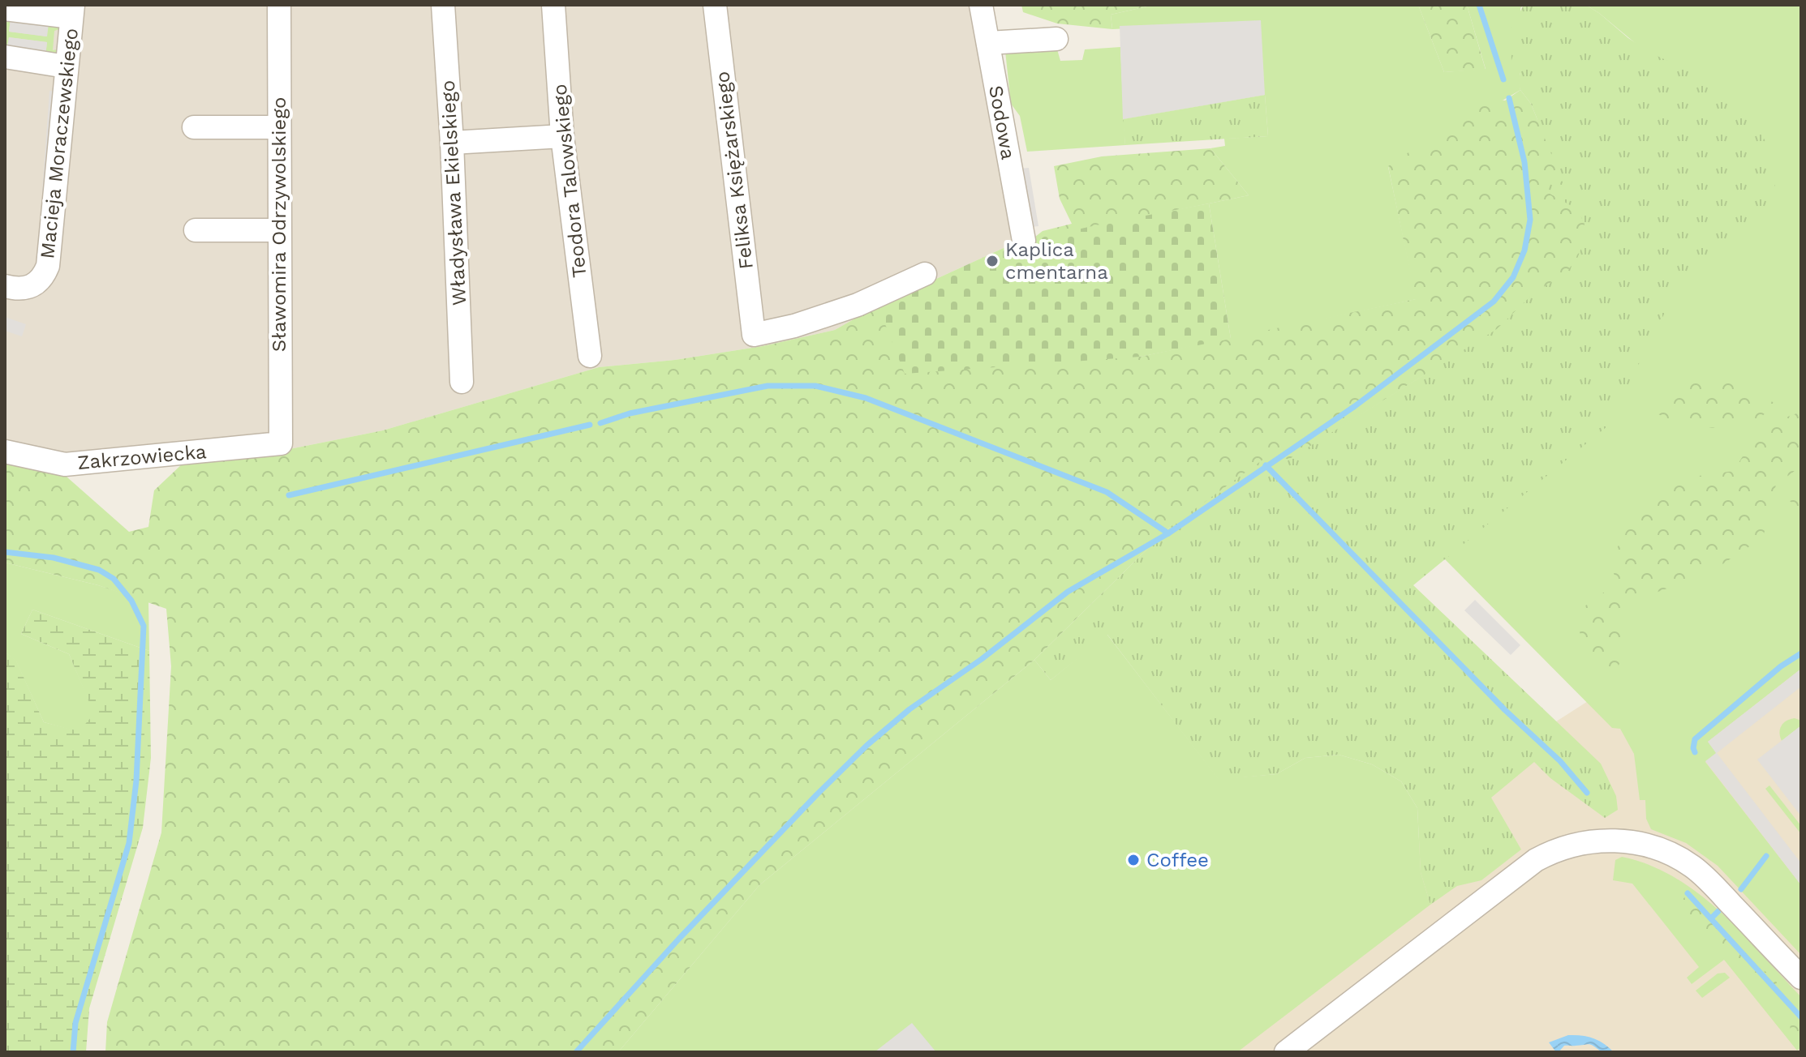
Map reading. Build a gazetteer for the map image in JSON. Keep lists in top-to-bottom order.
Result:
{
  "streets": {
    "street": [
      "Sodowa",
      "Macieja Moraczewskiego",
      "Feliksa Księżarskiego",
      "Teodora Talowskiego",
      "Władysława Ekielskiego",
      "Sławomira Odrzywolskiego",
      "Zakrzowiecka"
    ]
  },
  "crossings": [
    ["Sławomira Odrzywolskiego", "Zakrzowiecka"]
  ],
  "places": ["Kaplica cmentarna", "Coffee"]
}
